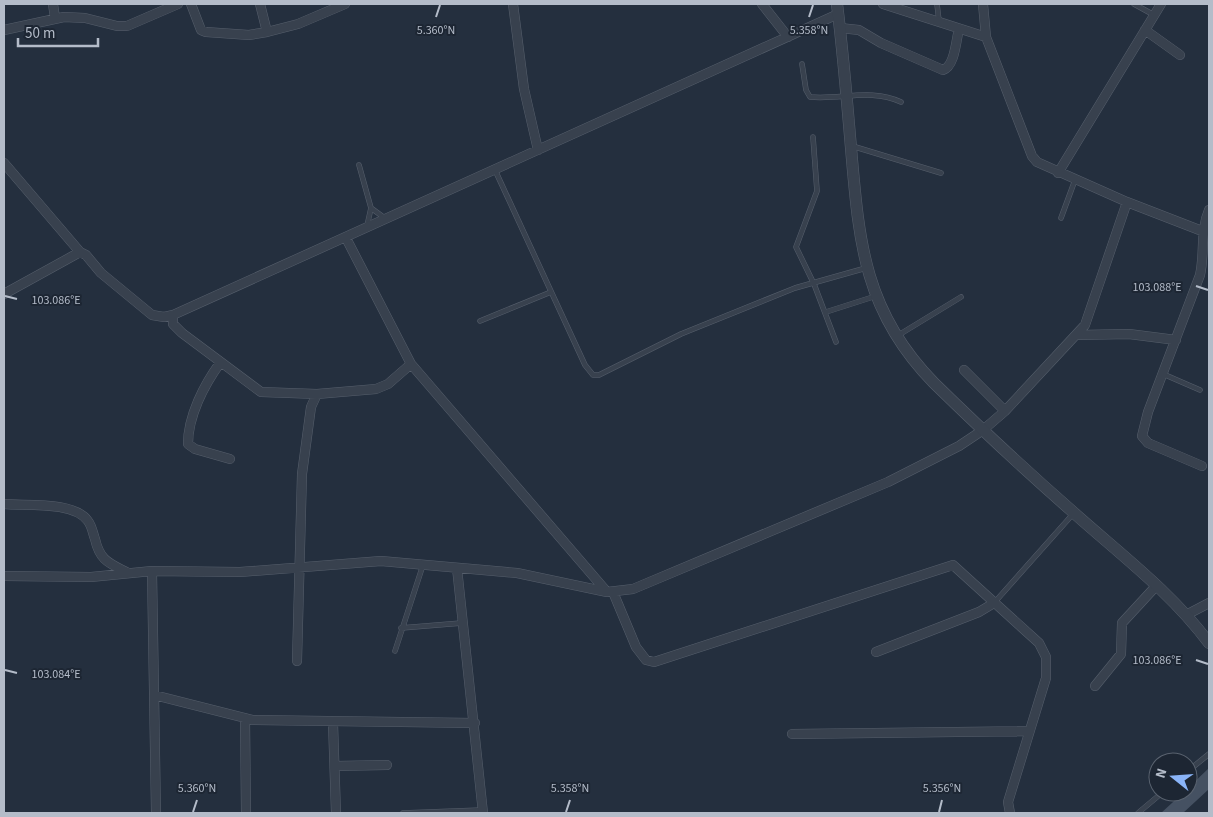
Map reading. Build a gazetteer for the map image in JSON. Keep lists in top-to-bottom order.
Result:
{
  "scale_bar": "50 m",
  "north": "left",
  "coordinates": [
    "5.360°N",
    "5.358°N",
    "103.088°E",
    "103.086°E",
    "103.084°E",
    "5.356°N"
  ]
}
